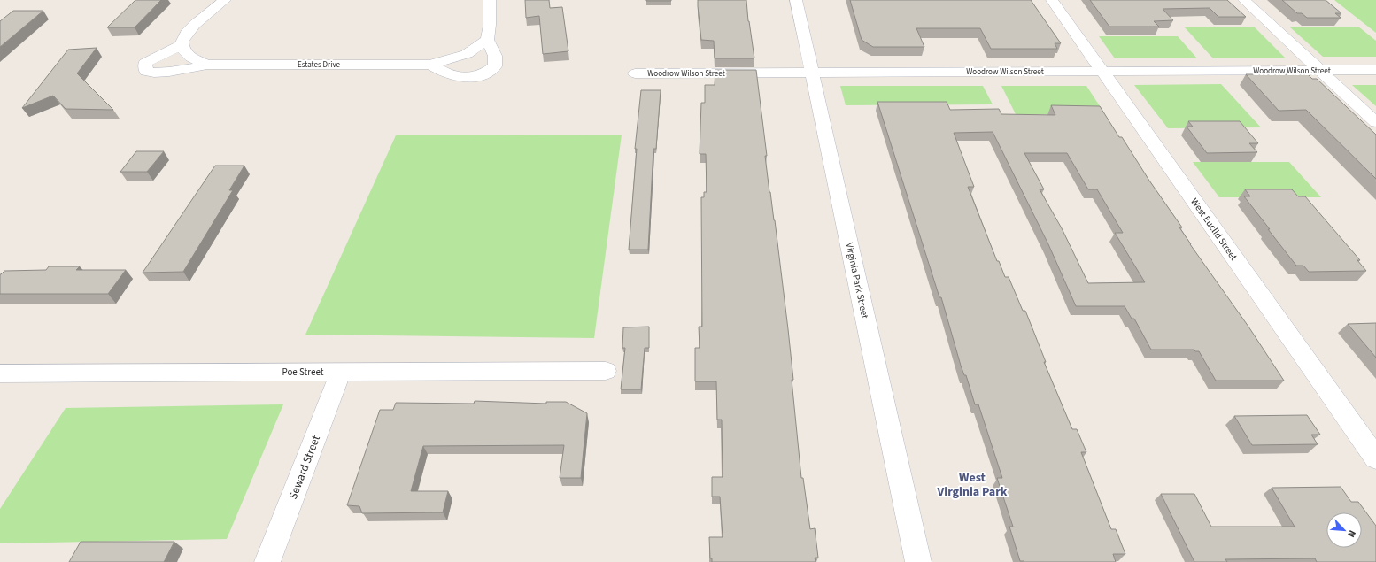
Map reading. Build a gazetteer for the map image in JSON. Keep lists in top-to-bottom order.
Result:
{
  "streets": {
    "street": [
      "Estates Drive",
      "Woodrow Wilson Street",
      "West Euclid Street",
      "Virginia Park Street",
      "Poe Street",
      "Seward Street"
    ]
  },
  "crossings": [
    ["Woodrow Wilson Street", "West Euclid Street"],
    ["Woodrow Wilson Street", "Virginia Park Street"],
    ["Poe Street", "Seward Street"]
  ],
  "districts": ["West Virginia Park"],
  "north": "bottom right"
}
